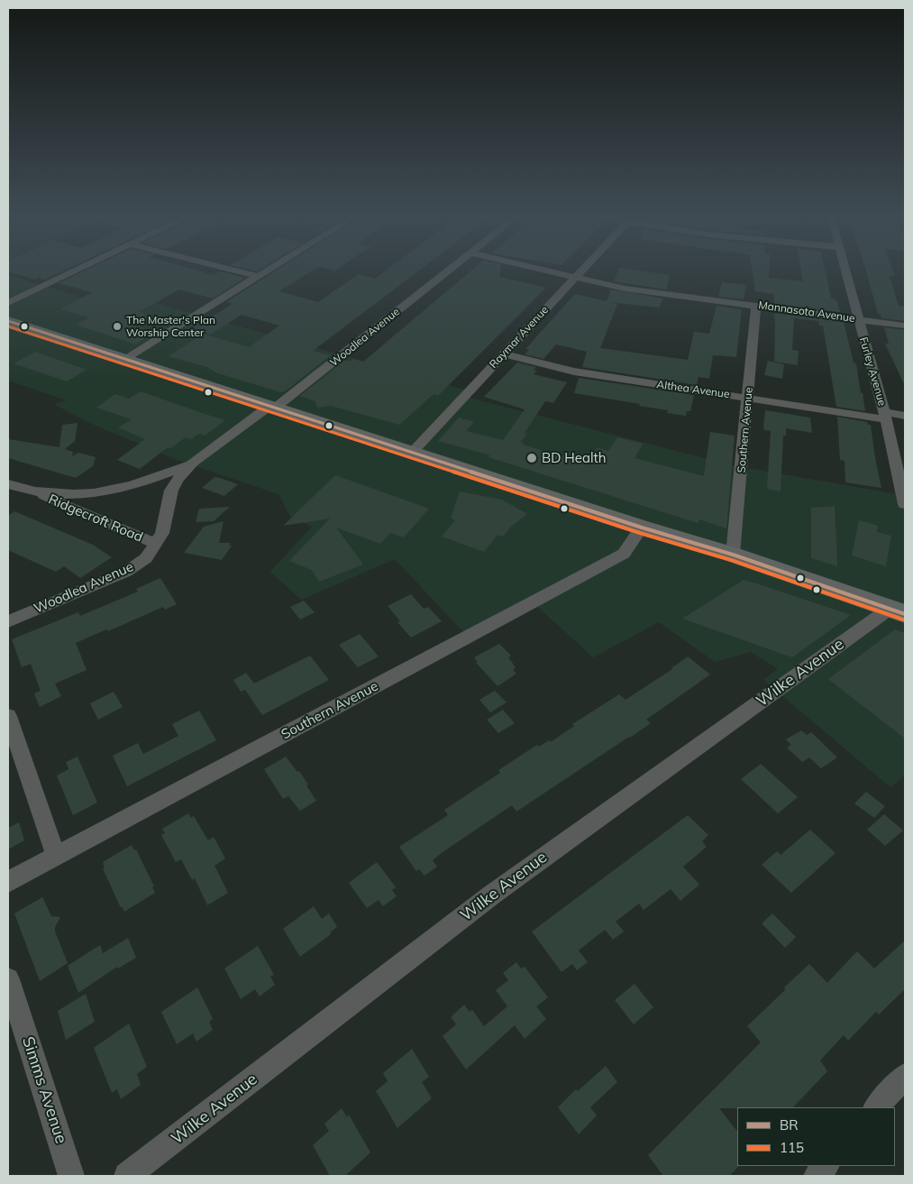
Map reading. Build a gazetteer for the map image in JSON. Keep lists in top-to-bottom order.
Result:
{
  "streets": {
    "street": [
      "Mannasota Avenue",
      "Woodlea Avenue",
      "Raymar Avenue",
      "Furley Avenue",
      "Althea Avenue",
      "Southern Avenue",
      "Ridgecroft Road",
      "Wilke Avenue",
      "Simms Avenue"
    ]
  },
  "crossings": [
    ["Mannasota Avenue", "Raymar Avenue"],
    ["Mannasota Avenue", "Furley Avenue"],
    ["Mannasota Avenue", "Southern Avenue"],
    ["Woodlea Avenue", "Ridgecroft Road"],
    ["Raymar Avenue", "Althea Avenue"],
    ["Furley Avenue", "Althea Avenue"],
    ["Althea Avenue", "Southern Avenue"]
  ],
  "places": ["The Master's Plan Worship Center", "BD Health"],
  "lines": ["transit line BR", "transit line 115"],
  "legend": ["BR", "115"]
}
